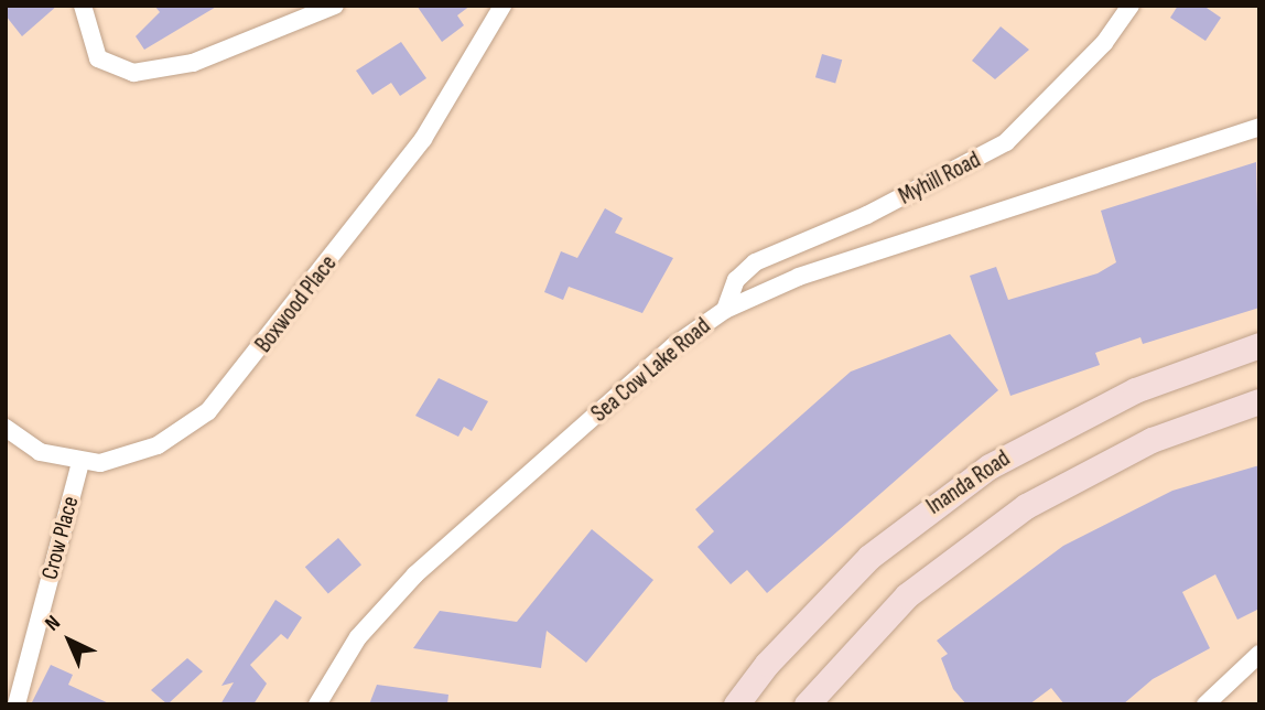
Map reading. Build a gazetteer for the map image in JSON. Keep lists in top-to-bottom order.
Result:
{
  "streets": {
    "main road": ["Inanda Road"],
    "street": [
      "Myhill Road",
      "Boxwood Place",
      "Sea Cow Lake Road",
      "Crow Place"
    ]
  },
  "crossings": [
    ["Myhill Road", "Sea Cow Lake Road"],
    ["Boxwood Place", "Crow Place"]
  ],
  "north": "top left"
}
